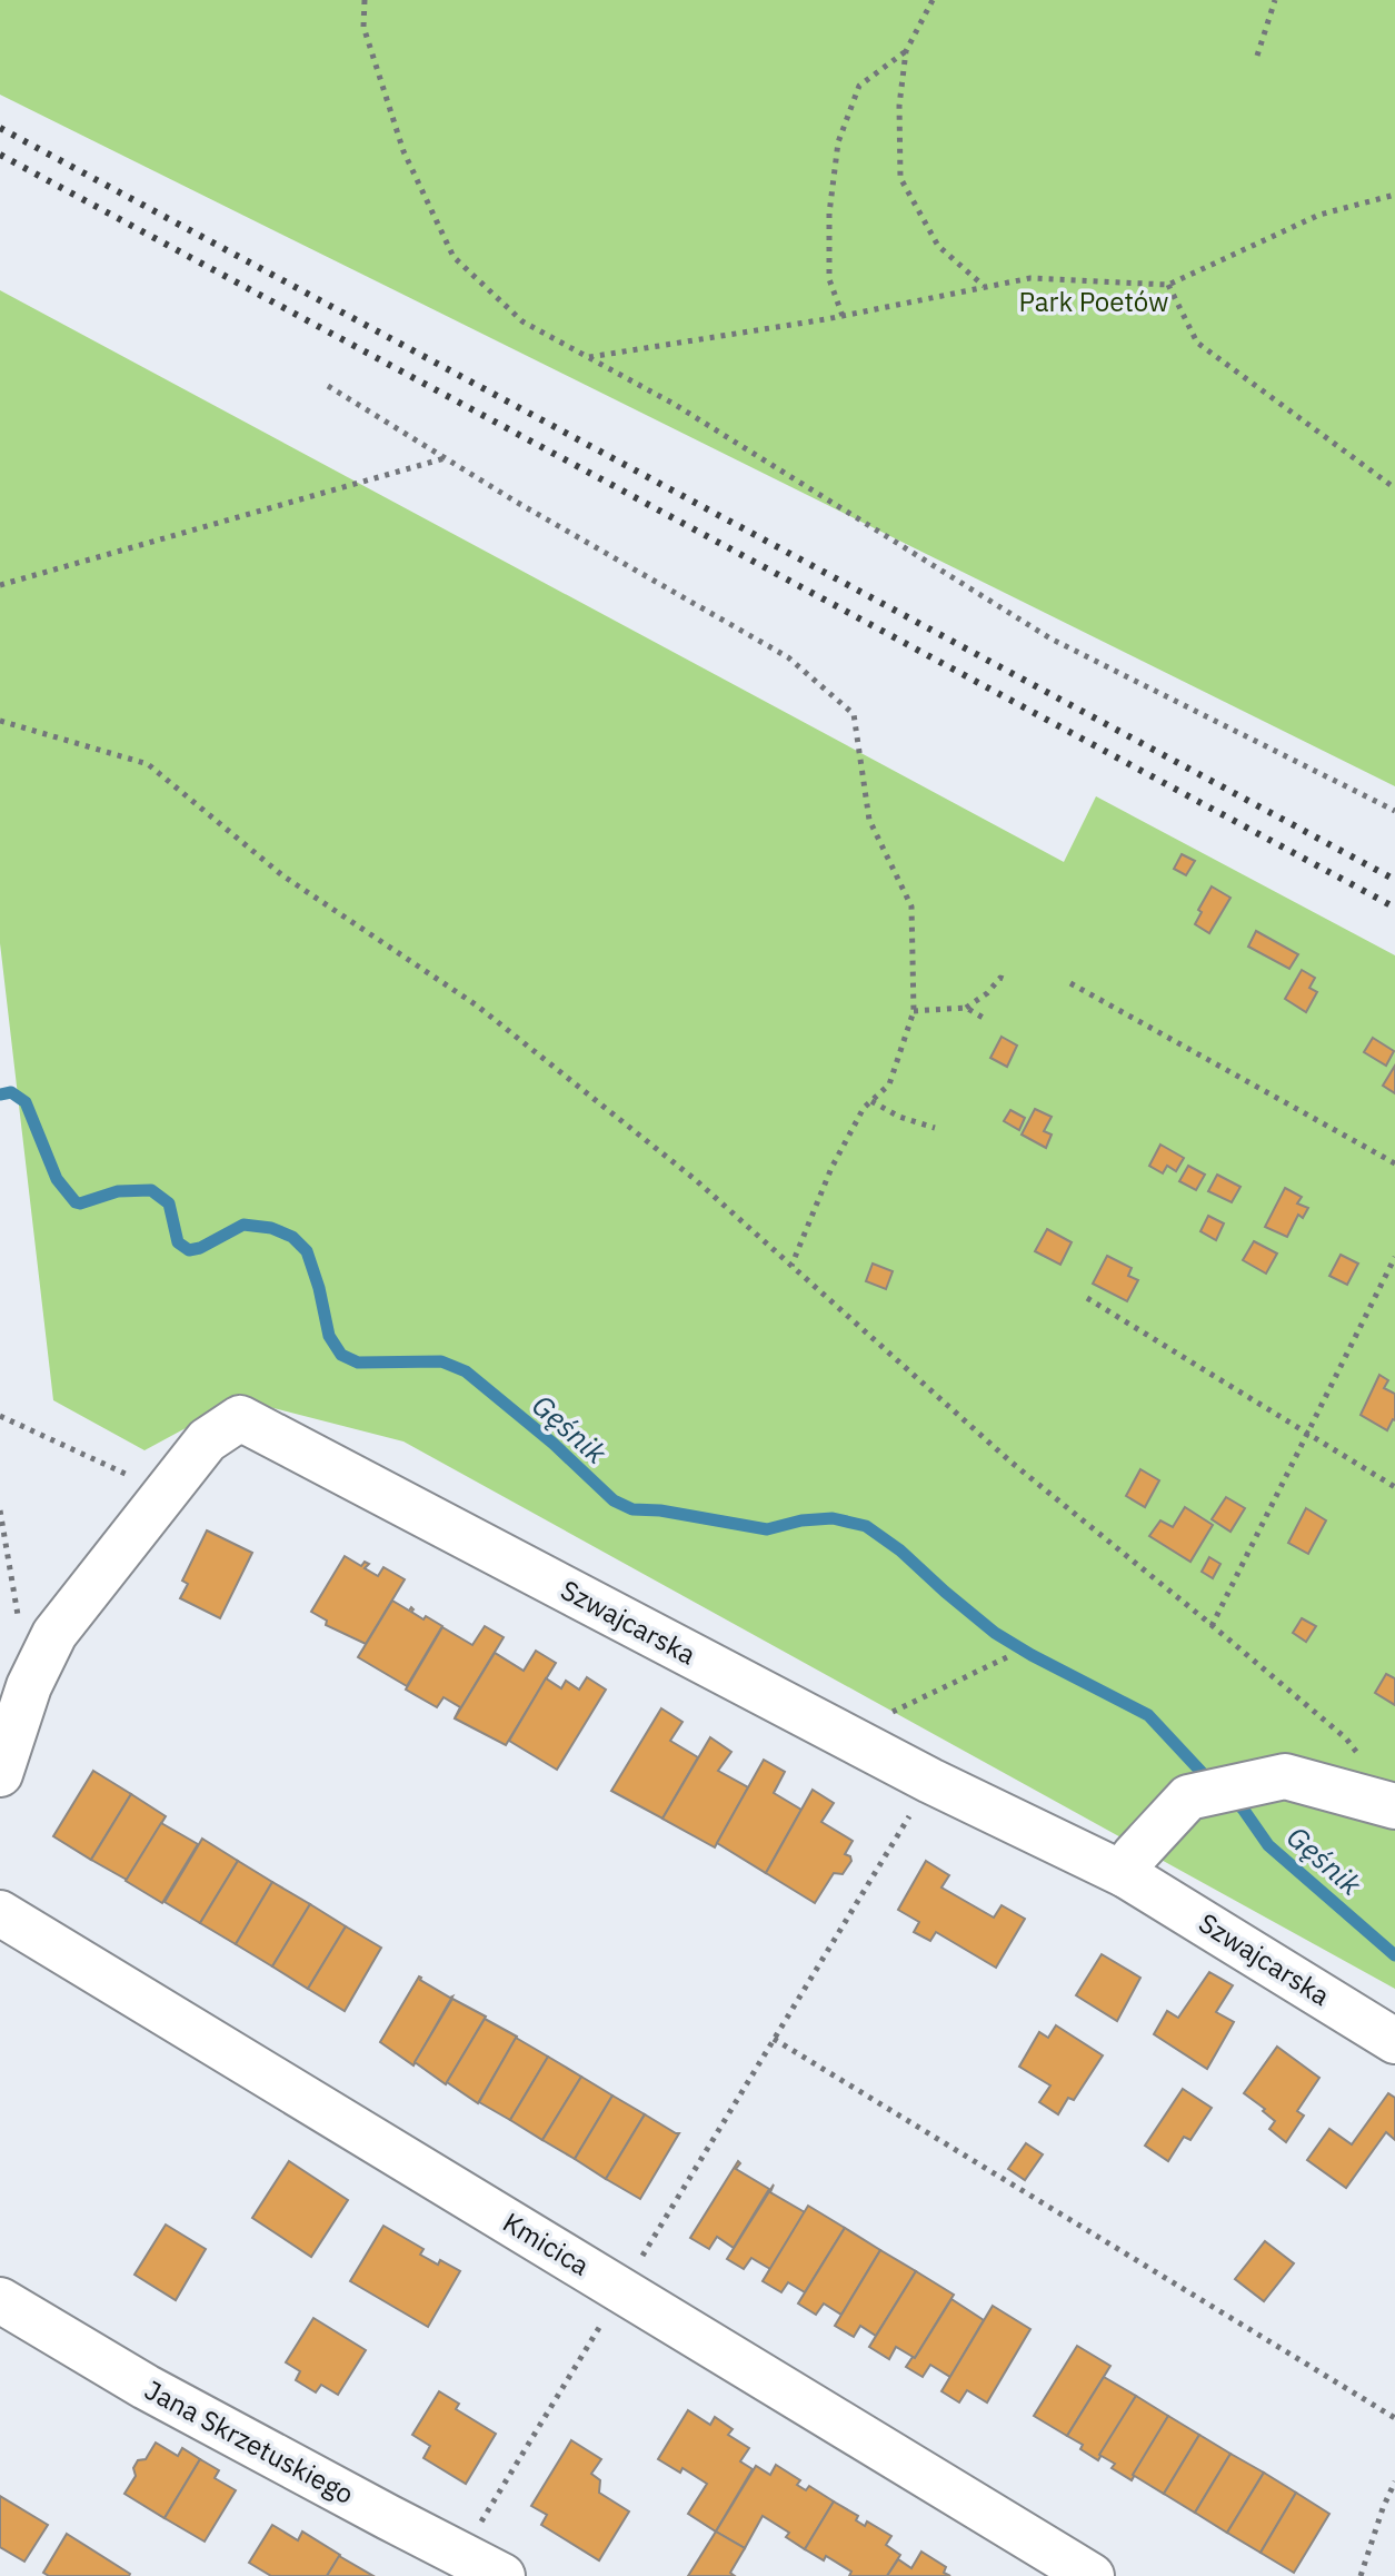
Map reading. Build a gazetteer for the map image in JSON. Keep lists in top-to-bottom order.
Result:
{
  "streets": {
    "street": ["Szwajcarska", "Kmicica", "Jana Skrzetuskiego"]
  },
  "water": ["Gęśnik"],
  "parks": ["Park Poetów"]
}
